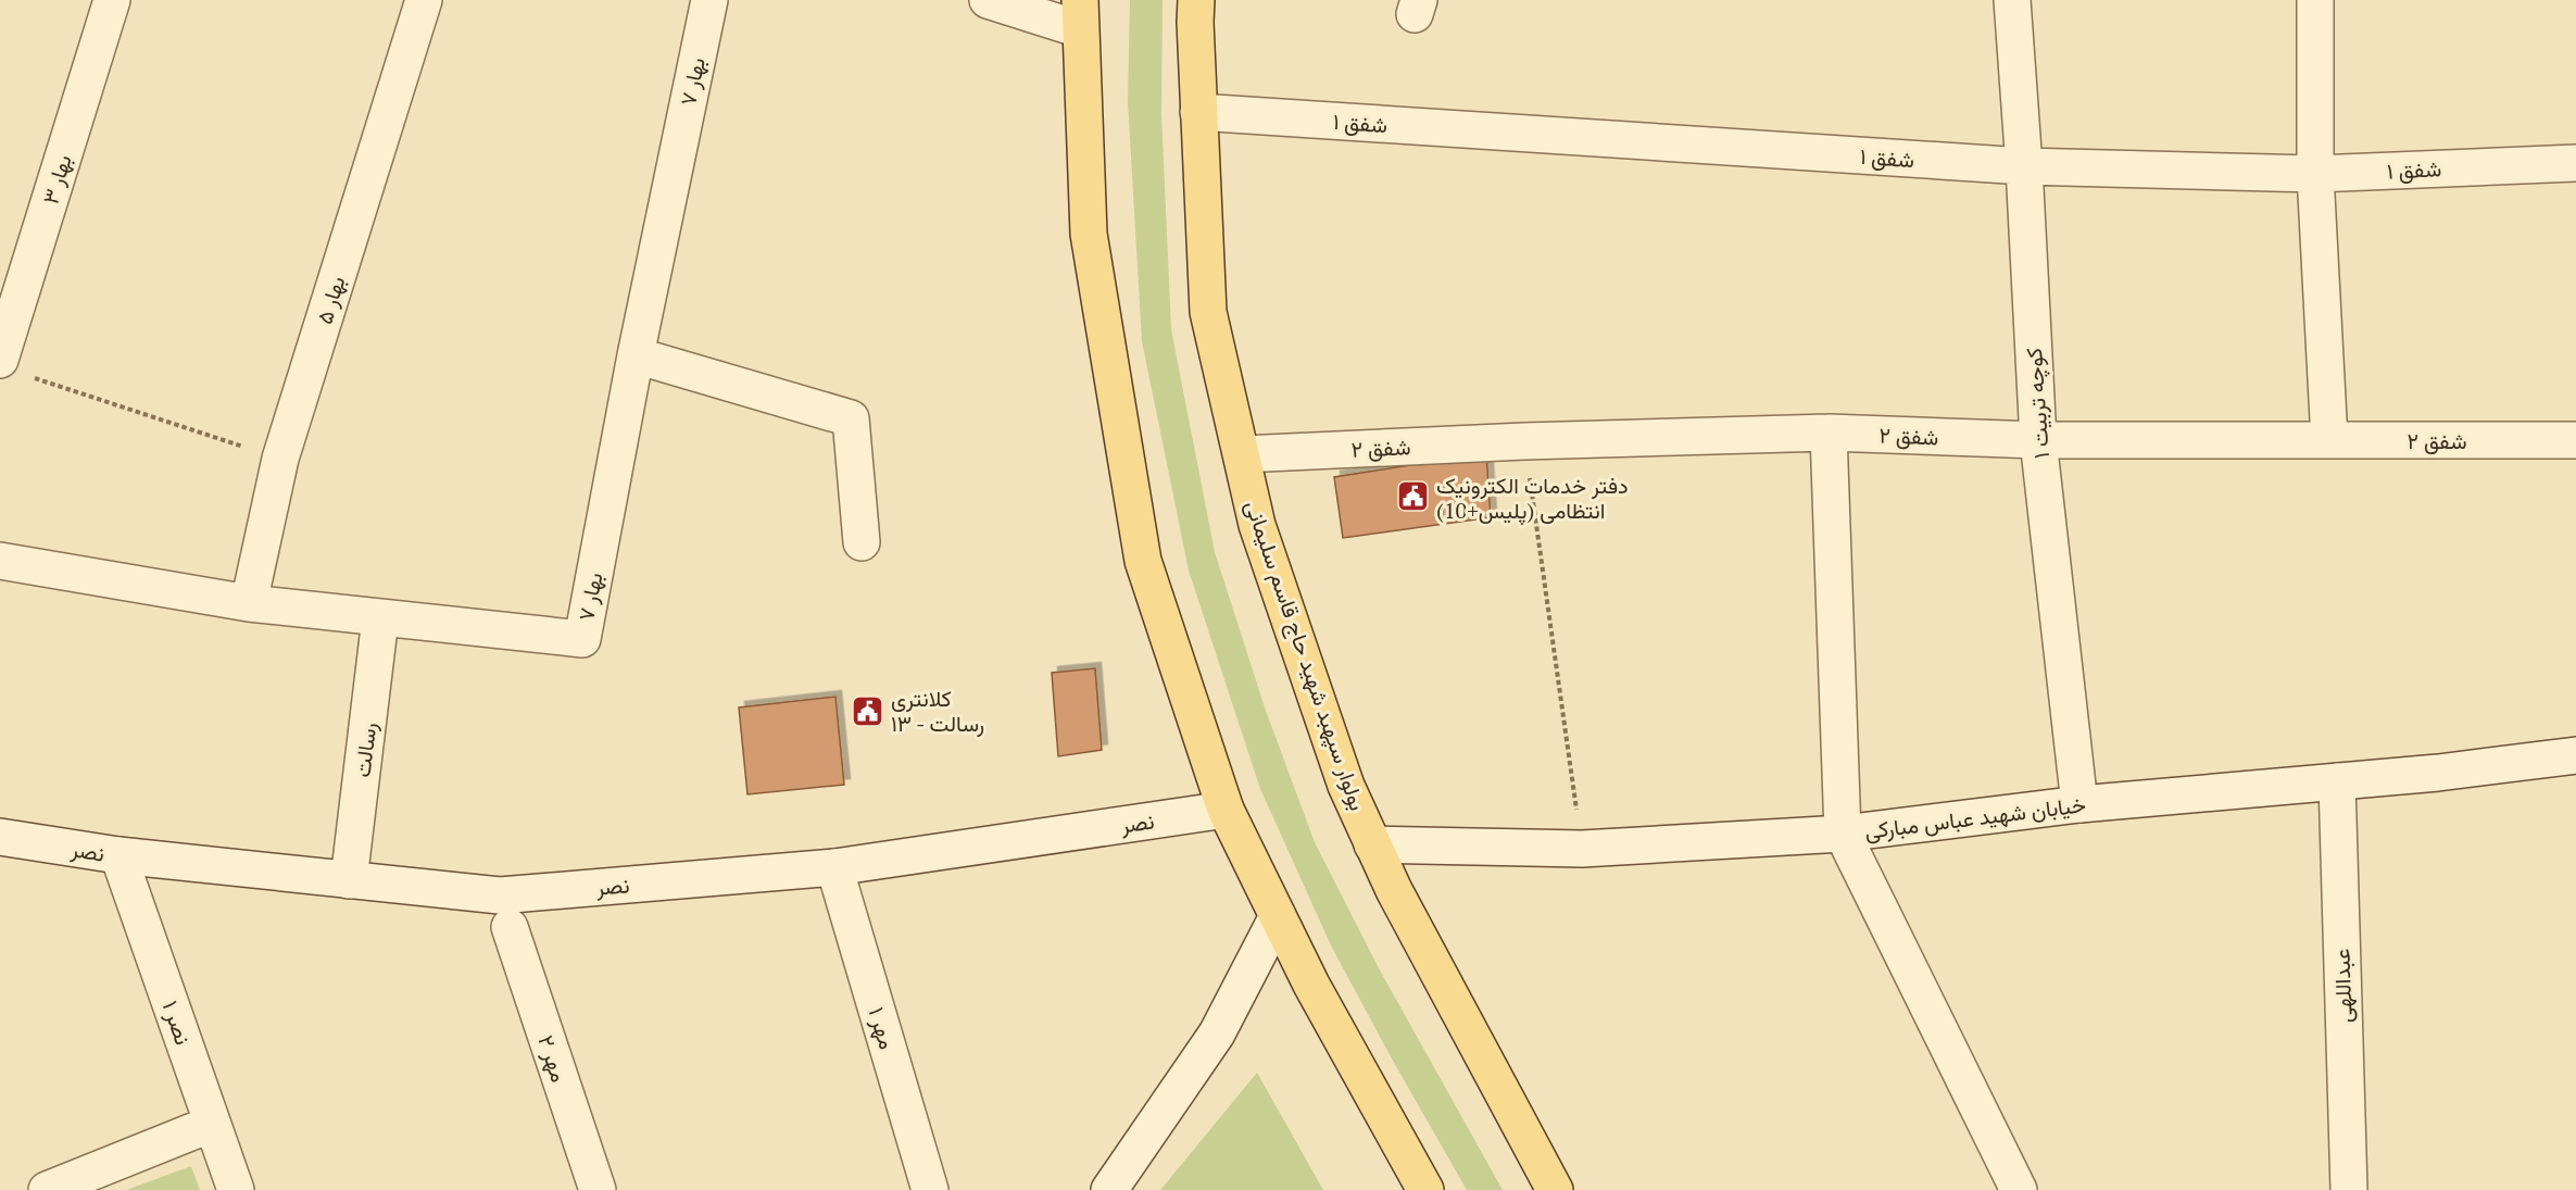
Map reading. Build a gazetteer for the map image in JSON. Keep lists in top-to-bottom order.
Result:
{
  "streets": {
    "main road": ["بولوار سپهبد شهید حاج قاسم سلیمانی"],
    "street": [
      "بهار ۷",
      "شفق ۱",
      "بهار ۳",
      "بهار ۵",
      "کوچه تربیت ۱",
      "شفق ۲",
      "رسالت",
      "خیابان شهید عباس مبارکی",
      "نصر",
      "عبداللهی",
      "نصر ۱",
      "مهر ۱",
      "مهر ۲"
    ]
  },
  "crossings": [
    ["بهار ۷", "رسالت"],
    ["شفق ۱", "کوچه تربیت ۱"],
    ["شفق ۱", "بولوار سپهبد شهید حاج قاسم سلیمانی"],
    ["کوچه تربیت ۱", "شفق ۲"],
    ["کوچه تربیت ۱", "خیابان شهید عباس مبارکی"],
    ["شفق ۲", "بولوار سپهبد شهید حاج قاسم سلیمانی"],
    ["بولوار سپهبد شهید حاج قاسم سلیمانی", "خیابان شهید عباس مبارکی"],
    ["رسالت", "نصر"],
    ["خیابان شهید عباس مبارکی", "عبداللهی"],
    ["نصر", "نصر ۱"],
    ["نصر", "مهر ۱"]
  ],
  "places": {
    "public building": ["دفتر خدمات الکترونیک انتظامی (پلیس+10)", "کلانتری ۱۳ - رسالت"]
  }
}
